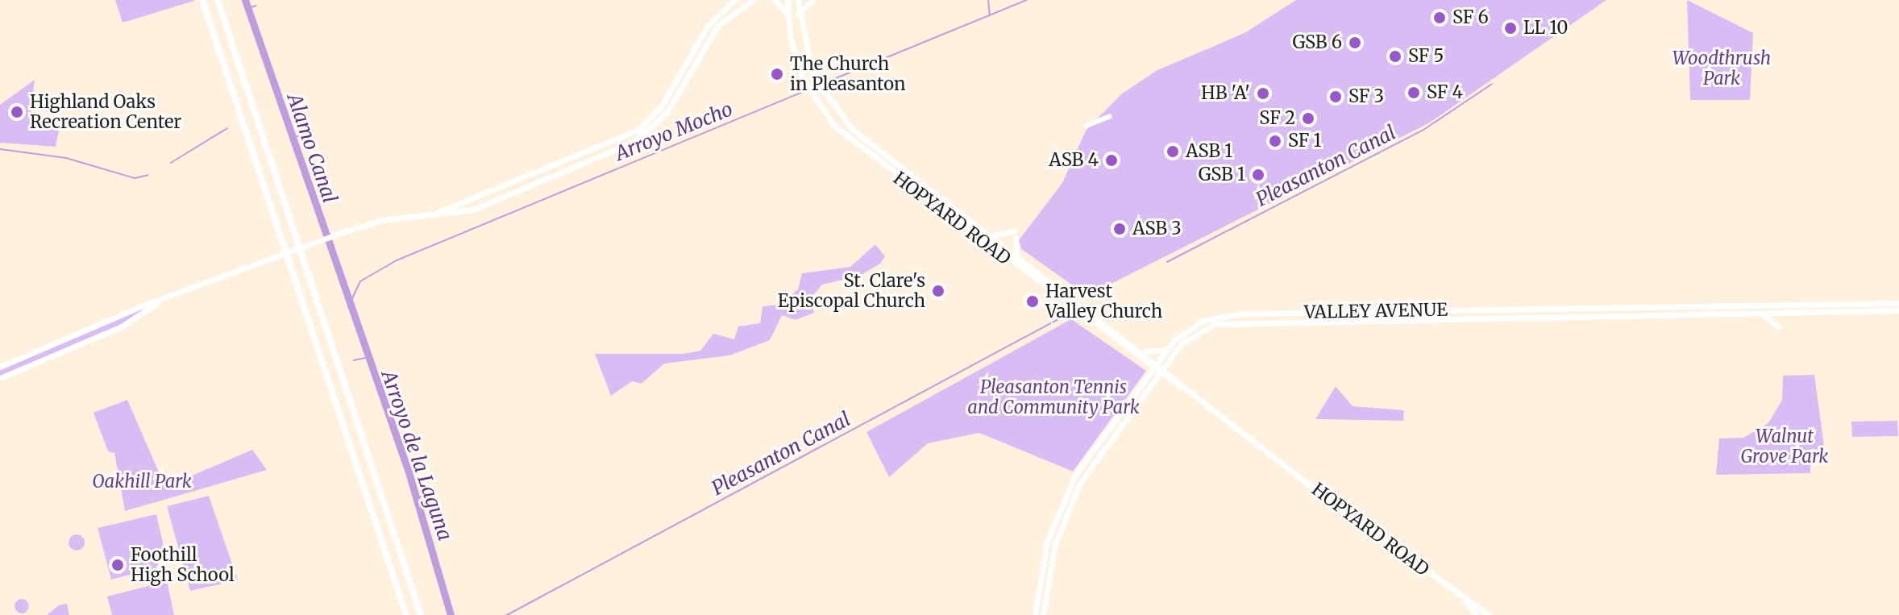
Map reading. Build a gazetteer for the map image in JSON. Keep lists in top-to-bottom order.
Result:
{
  "streets": {
    "main road": ["HOPYARD ROAD", "VALLEY AVENUE"]
  },
  "crossings": [
    ["HOPYARD ROAD", "VALLEY AVENUE"]
  ],
  "water": [
    "Arroyo Mocho",
    "Alamo Canal",
    "Pleasanton Canal",
    "Arroyo de la Laguna"
  ],
  "parks": [
    "Woodthrush Park",
    "Pleasanton Tennis and Community Park",
    "Walnut Grove Park",
    "Oakhill Park"
  ],
  "places": [
    "SF 6",
    "LL 10",
    "GSB 6",
    "SF 5",
    "The Church in Pleasanton",
    "SF 4",
    "HB 'A'",
    "SF 3",
    "Highland Oaks Recreation Center",
    "SF 2",
    "SF 1",
    "ASB 1",
    "ASB 4",
    "GSB 1",
    "ASB 3",
    "St. Clare's Episcopal Church",
    "Harvest Valley Church",
    "Foothill High School"
  ]
}
